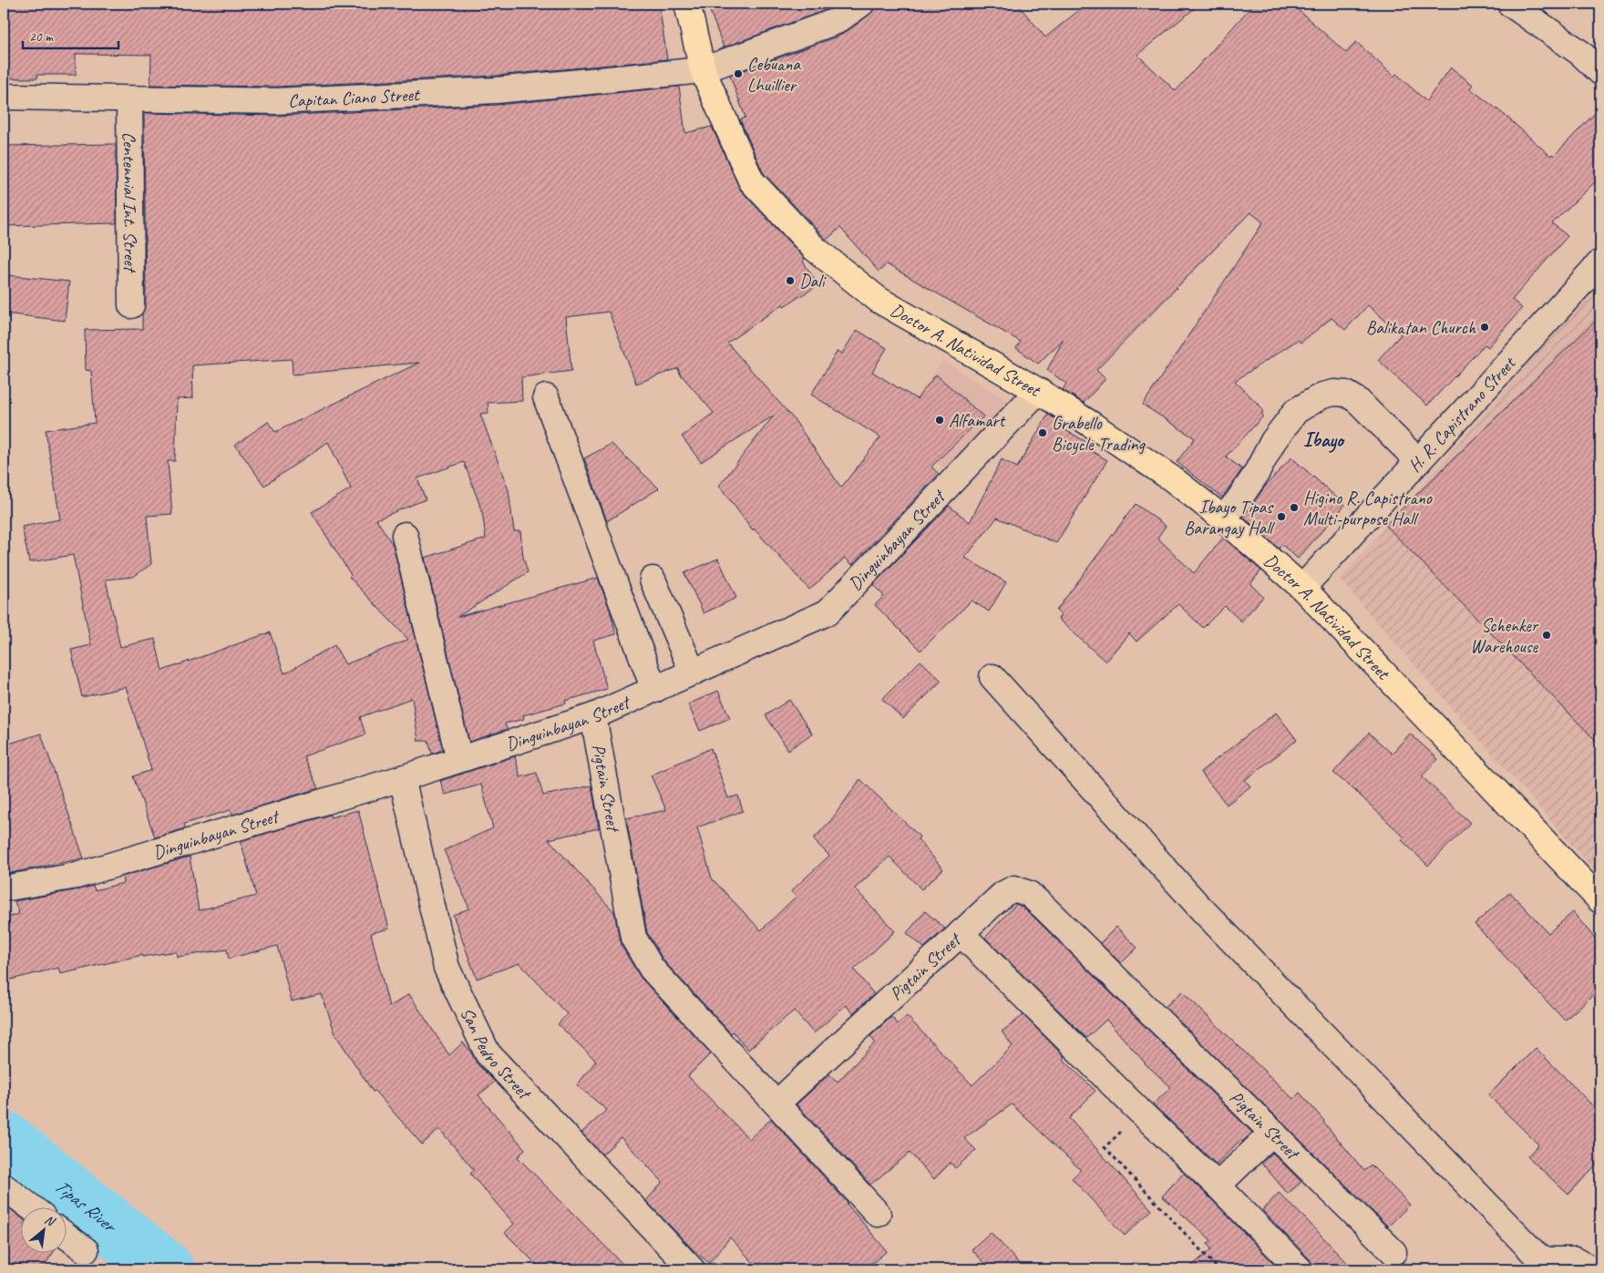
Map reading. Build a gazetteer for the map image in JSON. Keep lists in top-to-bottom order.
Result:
{
  "streets": {
    "main road": ["Doctor A. Natividad Street"],
    "street": [
      "Capitan Ciano Street",
      "Centennial Int. Street",
      "H. R. Capistrano Street",
      "Dinguinbayan Street",
      "Pigtain Street",
      "San Pedro Street"
    ]
  },
  "crossings": [
    ["Capitan Ciano Street", "Centennial Int. Street"],
    ["Capitan Ciano Street", "Doctor A. Natividad Street"],
    ["Doctor A. Natividad Street", "H. R. Capistrano Street"],
    ["Doctor A. Natividad Street", "Dinguinbayan Street"],
    ["Dinguinbayan Street", "Pigtain Street"],
    ["Dinguinbayan Street", "San Pedro Street"]
  ],
  "districts": ["Ibayo"],
  "water": ["Tipas River"],
  "places": [
    "Cebuana Lhuillier",
    "Dali",
    "Balikatan Church",
    "Alfamart",
    "Grabello Bicycle Trading",
    "Higino R. Capistrano Multi-purpose Hall",
    "Ibayo Tipas Barangay Hall",
    "Schenker Warehouse"
  ],
  "scale_bar": "20 m",
  "north": "top right"
}
